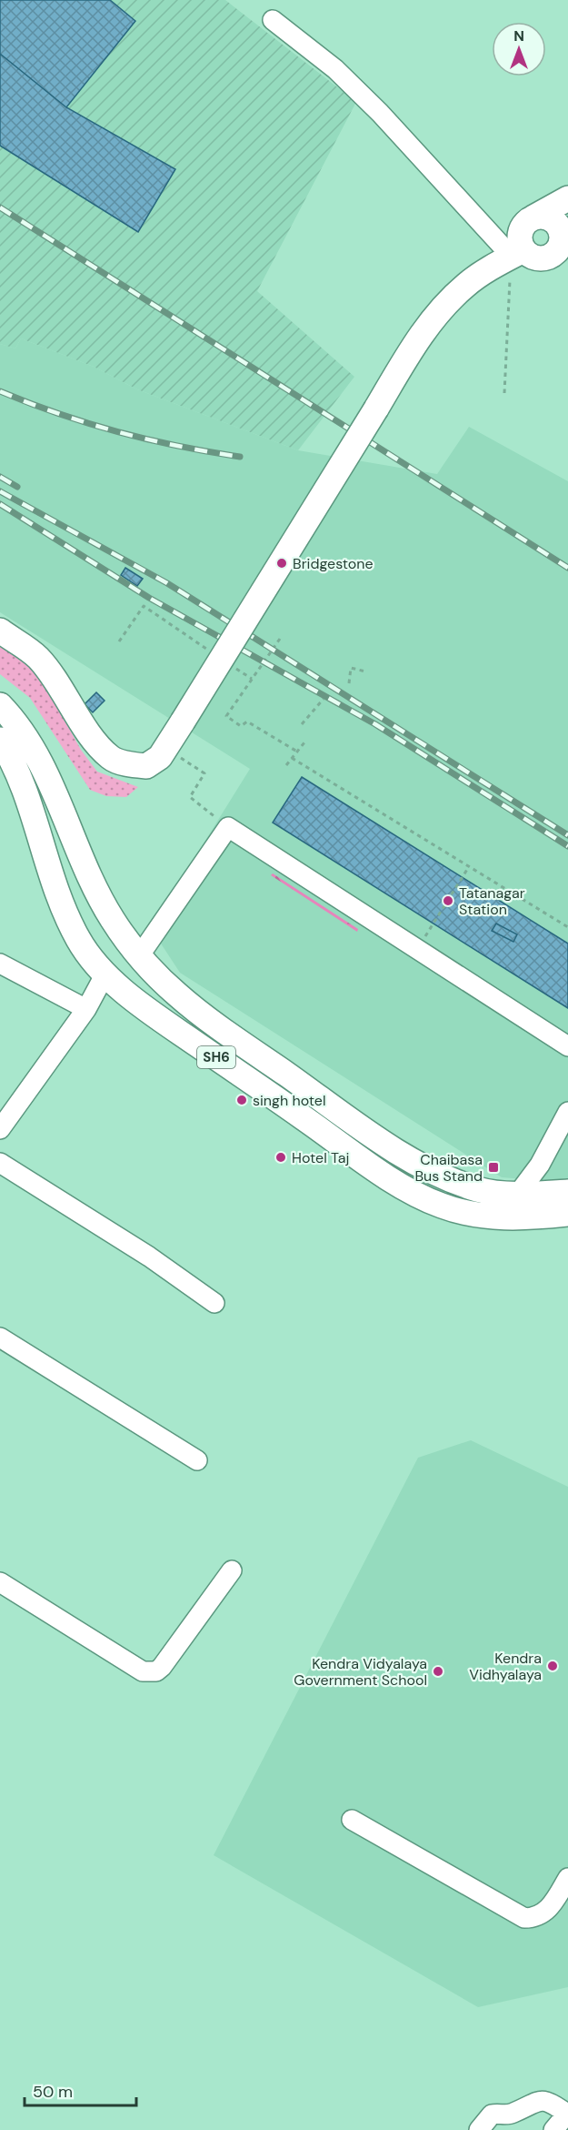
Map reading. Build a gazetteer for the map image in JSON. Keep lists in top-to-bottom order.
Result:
{
  "streets": {
    "main road": ["SH6"]
  },
  "places": {
    "other": [
      "Bridgestone",
      "Tatanagar Station",
      "singh hotel",
      "Hotel Taj",
      "Kendra Vidhyalaya",
      "Kendra Vidyalaya Government School"
    ],
    "transit": ["Chaibasa Bus Stand"]
  },
  "scale_bar": "50 m",
  "north": "top"
}
